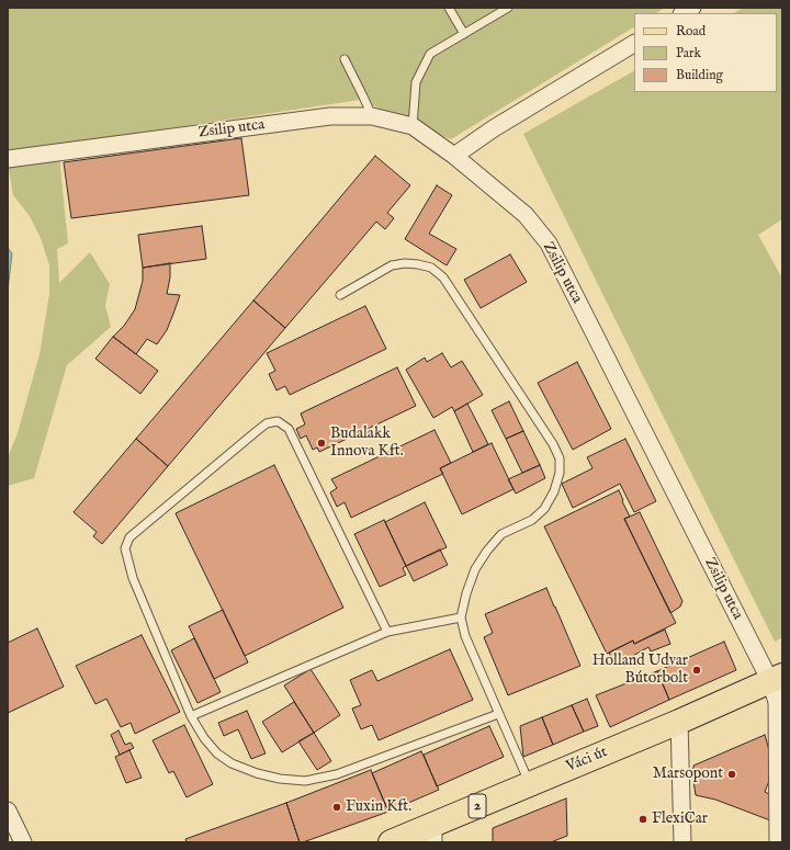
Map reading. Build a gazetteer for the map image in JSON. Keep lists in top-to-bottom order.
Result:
{
  "streets": {
    "main road": ["Váci út", "2"],
    "street": ["Zsilip utca"]
  },
  "crossings": [
    ["Zsilip utca", "Váci út"]
  ],
  "places": [
    "Budalakk Innova Kft.",
    "Holland Udvar Bútorbolt",
    "Marsopont",
    "Fuxin Kft.",
    "FlexiCar"
  ],
  "legend": ["Road", "Park", "Building"]
}
